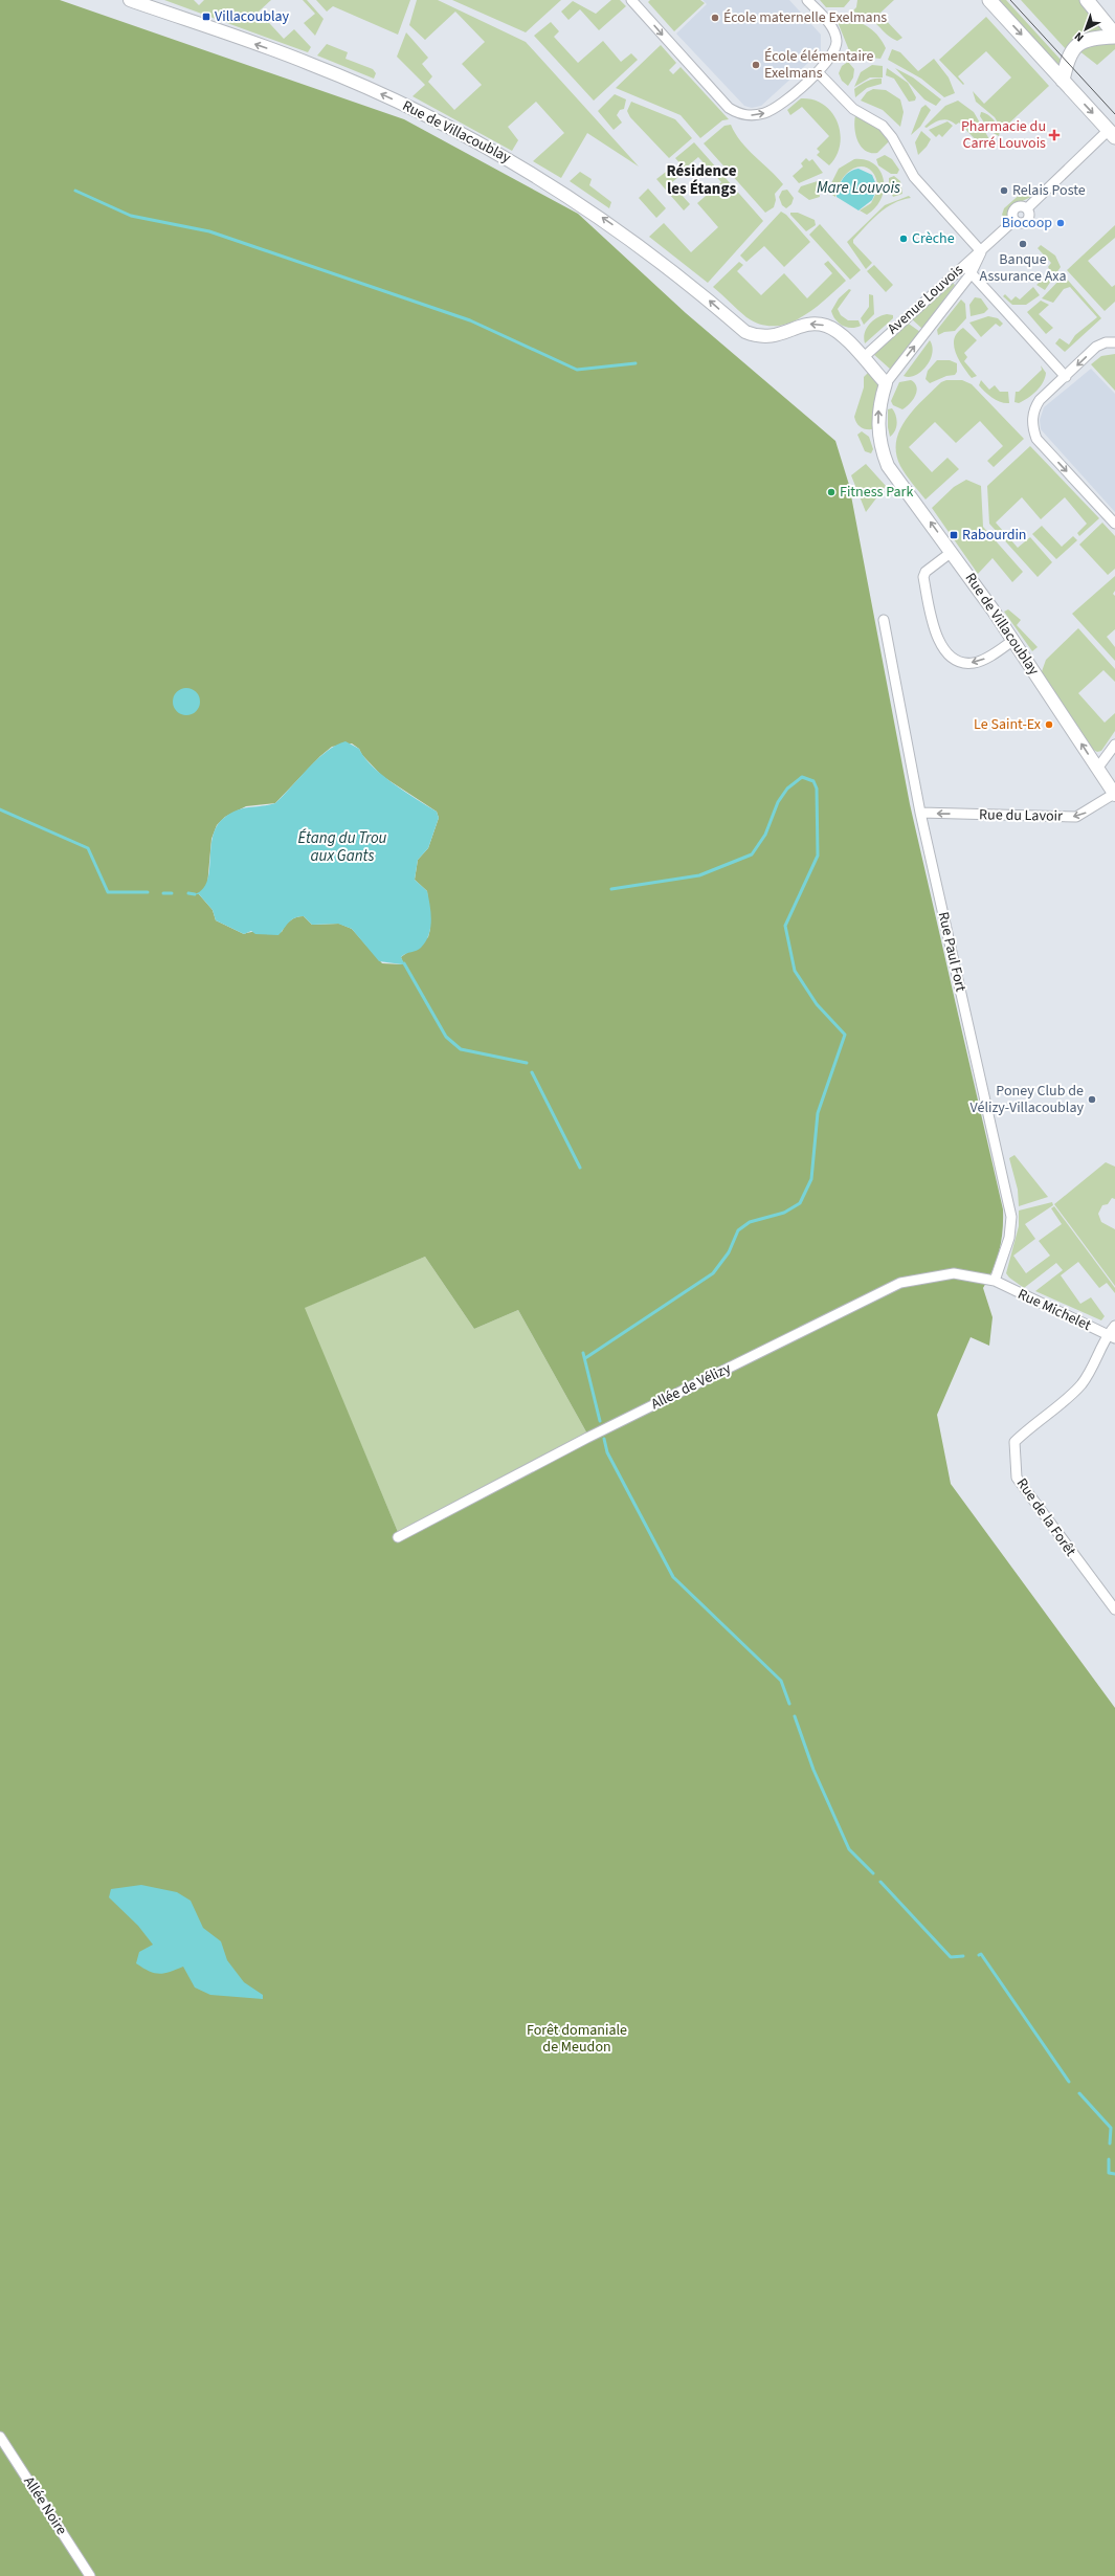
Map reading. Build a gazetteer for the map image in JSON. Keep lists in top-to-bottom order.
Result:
{
  "streets": {
    "street": [
      "Rue de Villacoublay",
      "Avenue Louvois",
      "Rue du Lavoir",
      "Rue Paul Fort",
      "Rue Michelet",
      "Allée de Vélizy",
      "Rue de la Forêt",
      "Allée Noire"
    ]
  },
  "crossings": [
    ["Rue de Villacoublay", "Avenue Louvois"],
    ["Rue de Villacoublay", "Rue du Lavoir"],
    ["Rue du Lavoir", "Rue Paul Fort"],
    ["Rue Paul Fort", "Rue Michelet"],
    ["Rue Paul Fort", "Allée de Vélizy"],
    ["Rue Michelet", "Allée de Vélizy"],
    ["Rue Michelet", "Rue de la Forêt"]
  ],
  "one_way": ["Rue de Villacoublay", "Rue du Lavoir"],
  "districts": ["Résidence les Étangs"],
  "water": ["Mare Louvois", "Étang du Trou aux Gants"],
  "parks": ["Forêt domaniale de Meudon"],
  "places": {
    "transit": ["Villacoublay", "Rabourdin"],
    "other": [
      "École maternelle Exelmans",
      "École élémentaire Exelmans",
      "Relais Poste",
      "Biocoop",
      "Crèche",
      "Banque Assurance Axa",
      "Fitness Park",
      "Le Saint-Ex",
      "Poney Club de Vélizy-Villacoublay"
    ],
    "health": ["Pharmacie du Carré Louvois"]
  },
  "north": "bottom left"
}
